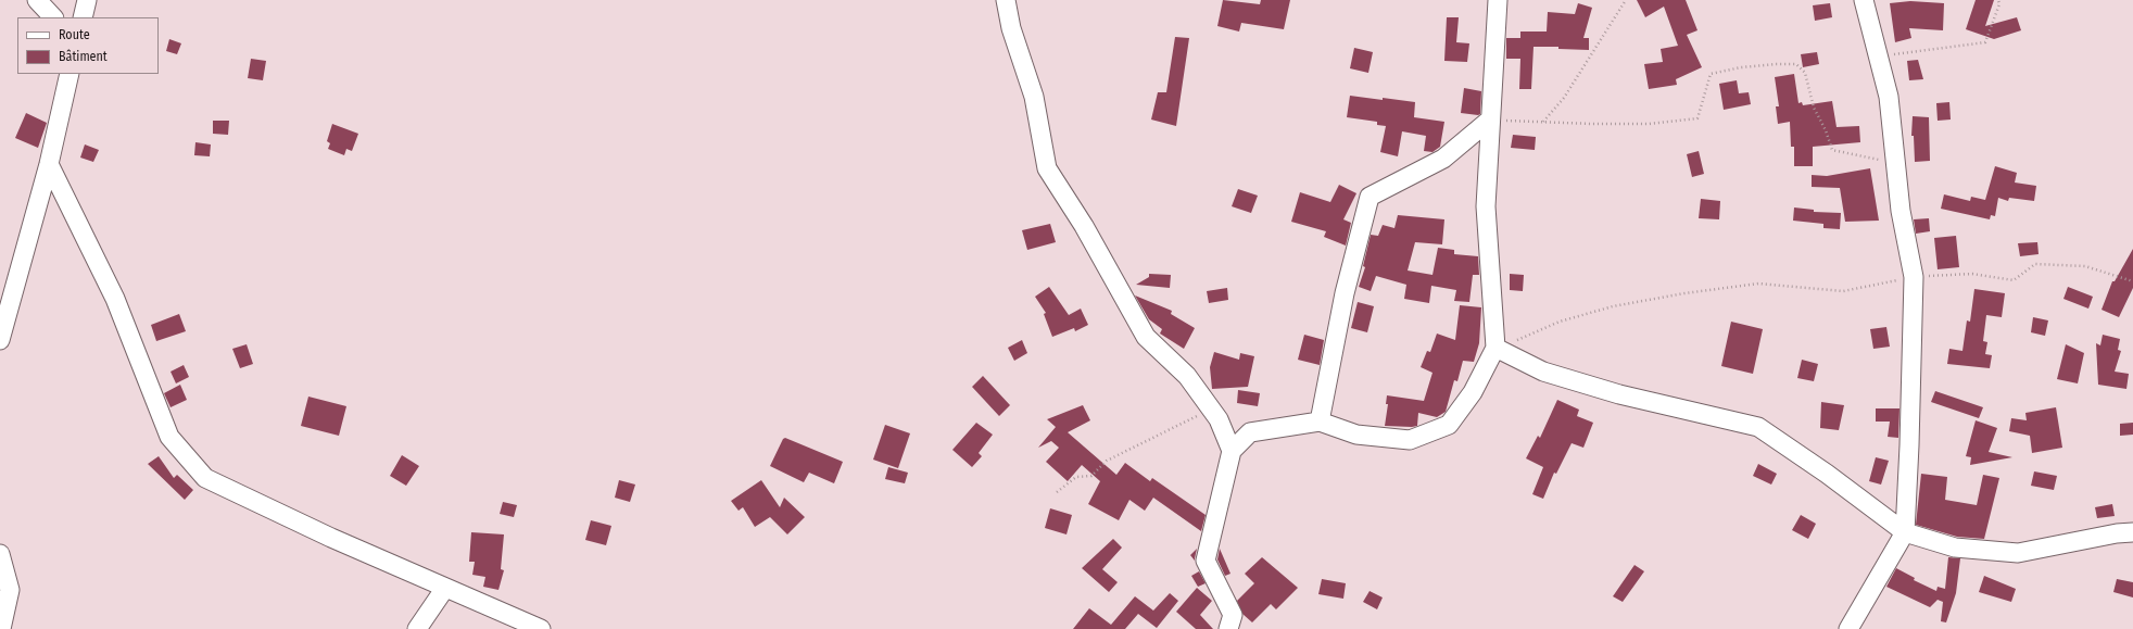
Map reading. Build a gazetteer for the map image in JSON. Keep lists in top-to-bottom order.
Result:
{
  "legend": ["Route", "Bâtiment"]
}
